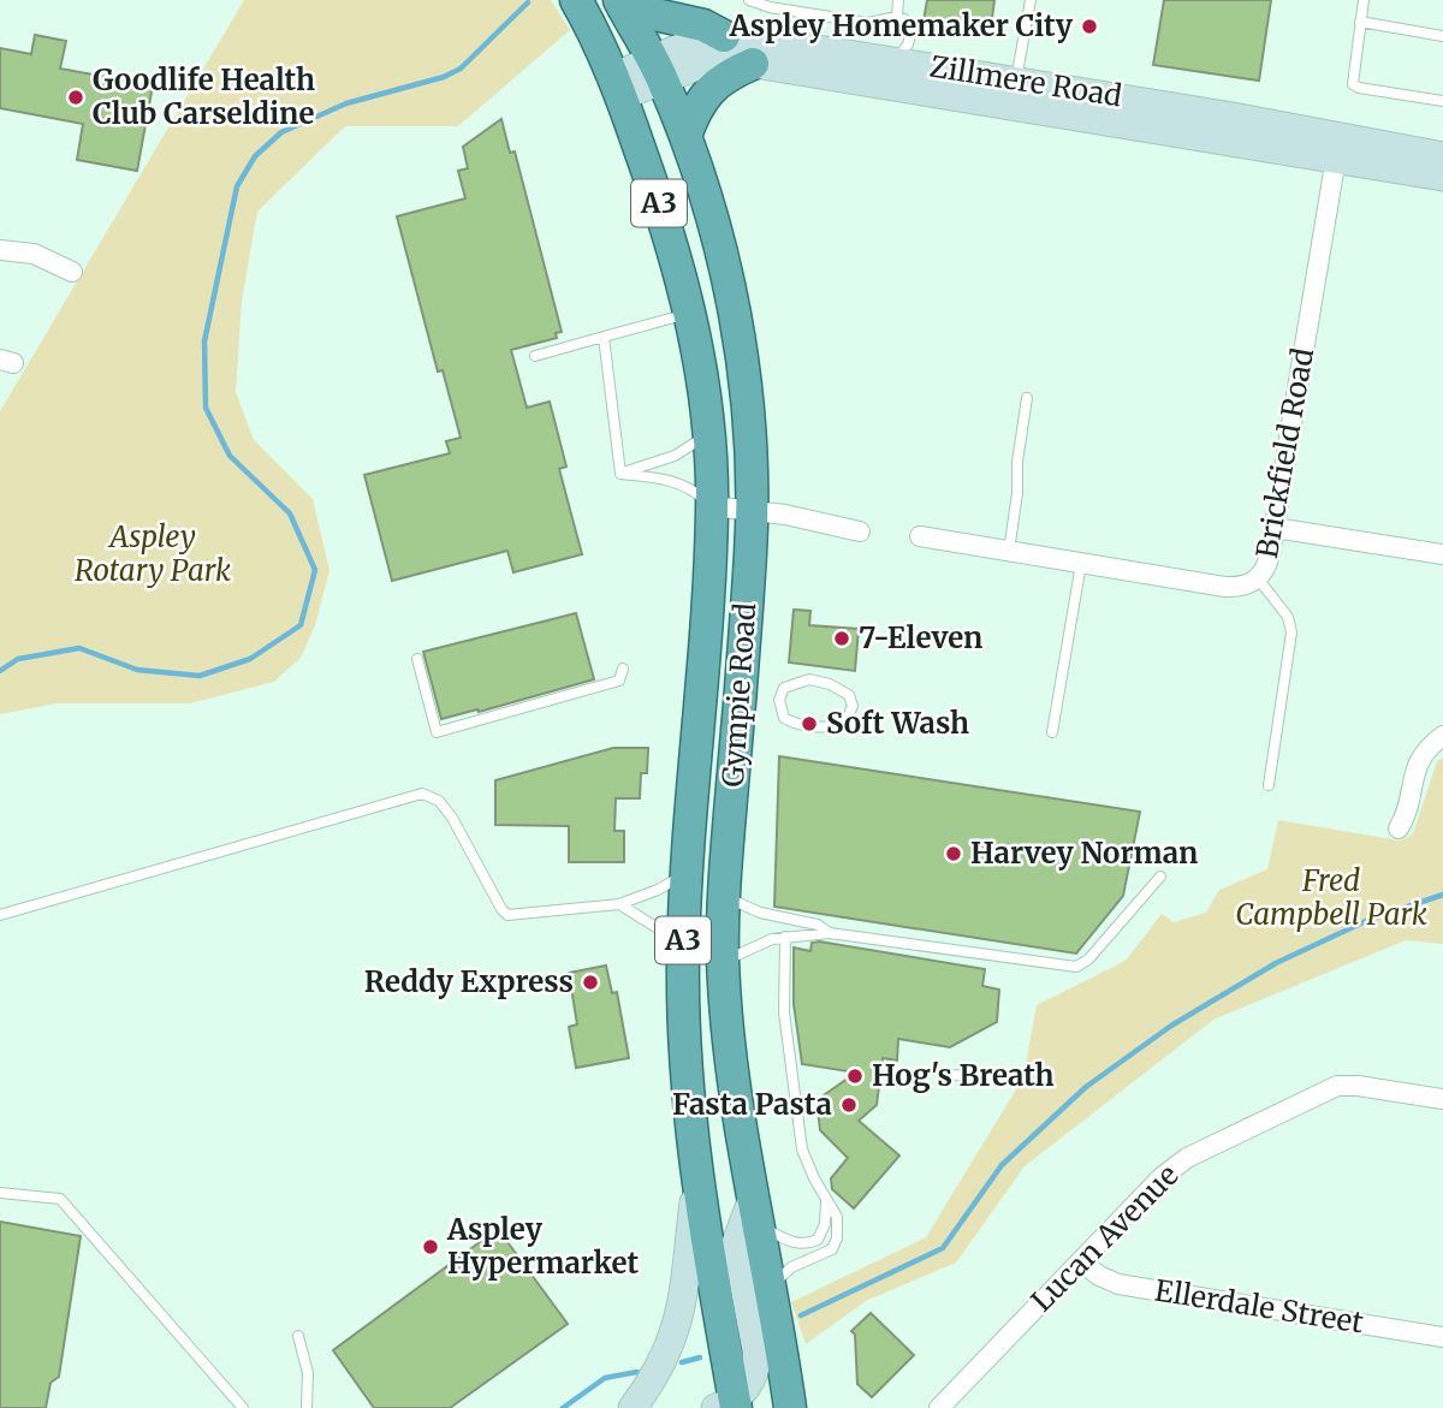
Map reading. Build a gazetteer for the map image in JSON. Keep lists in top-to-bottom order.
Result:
{
  "streets": {
    "highway": ["A3", "Gympie Road"],
    "main road": ["Zillmere Road"],
    "street": ["Brickfield Road", "Lucan Avenue", "Ellerdale Street"]
  },
  "crossings": [
    ["Zillmere Road", "Brickfield Road"],
    ["Zillmere Road", "Gympie Road"],
    ["Lucan Avenue", "Ellerdale Street"]
  ],
  "parks": ["Aspley Rotary Park", "Fred Campbell Park"],
  "places": [
    "Aspley Homemaker City",
    "Goodlife Health Club Carseldine",
    "7-Eleven",
    "Soft Wash",
    "Harvey Norman",
    "Reddy Express",
    "Hog's Breath",
    "Fasta Pasta",
    "Aspley Hypermarket"
  ]
}
